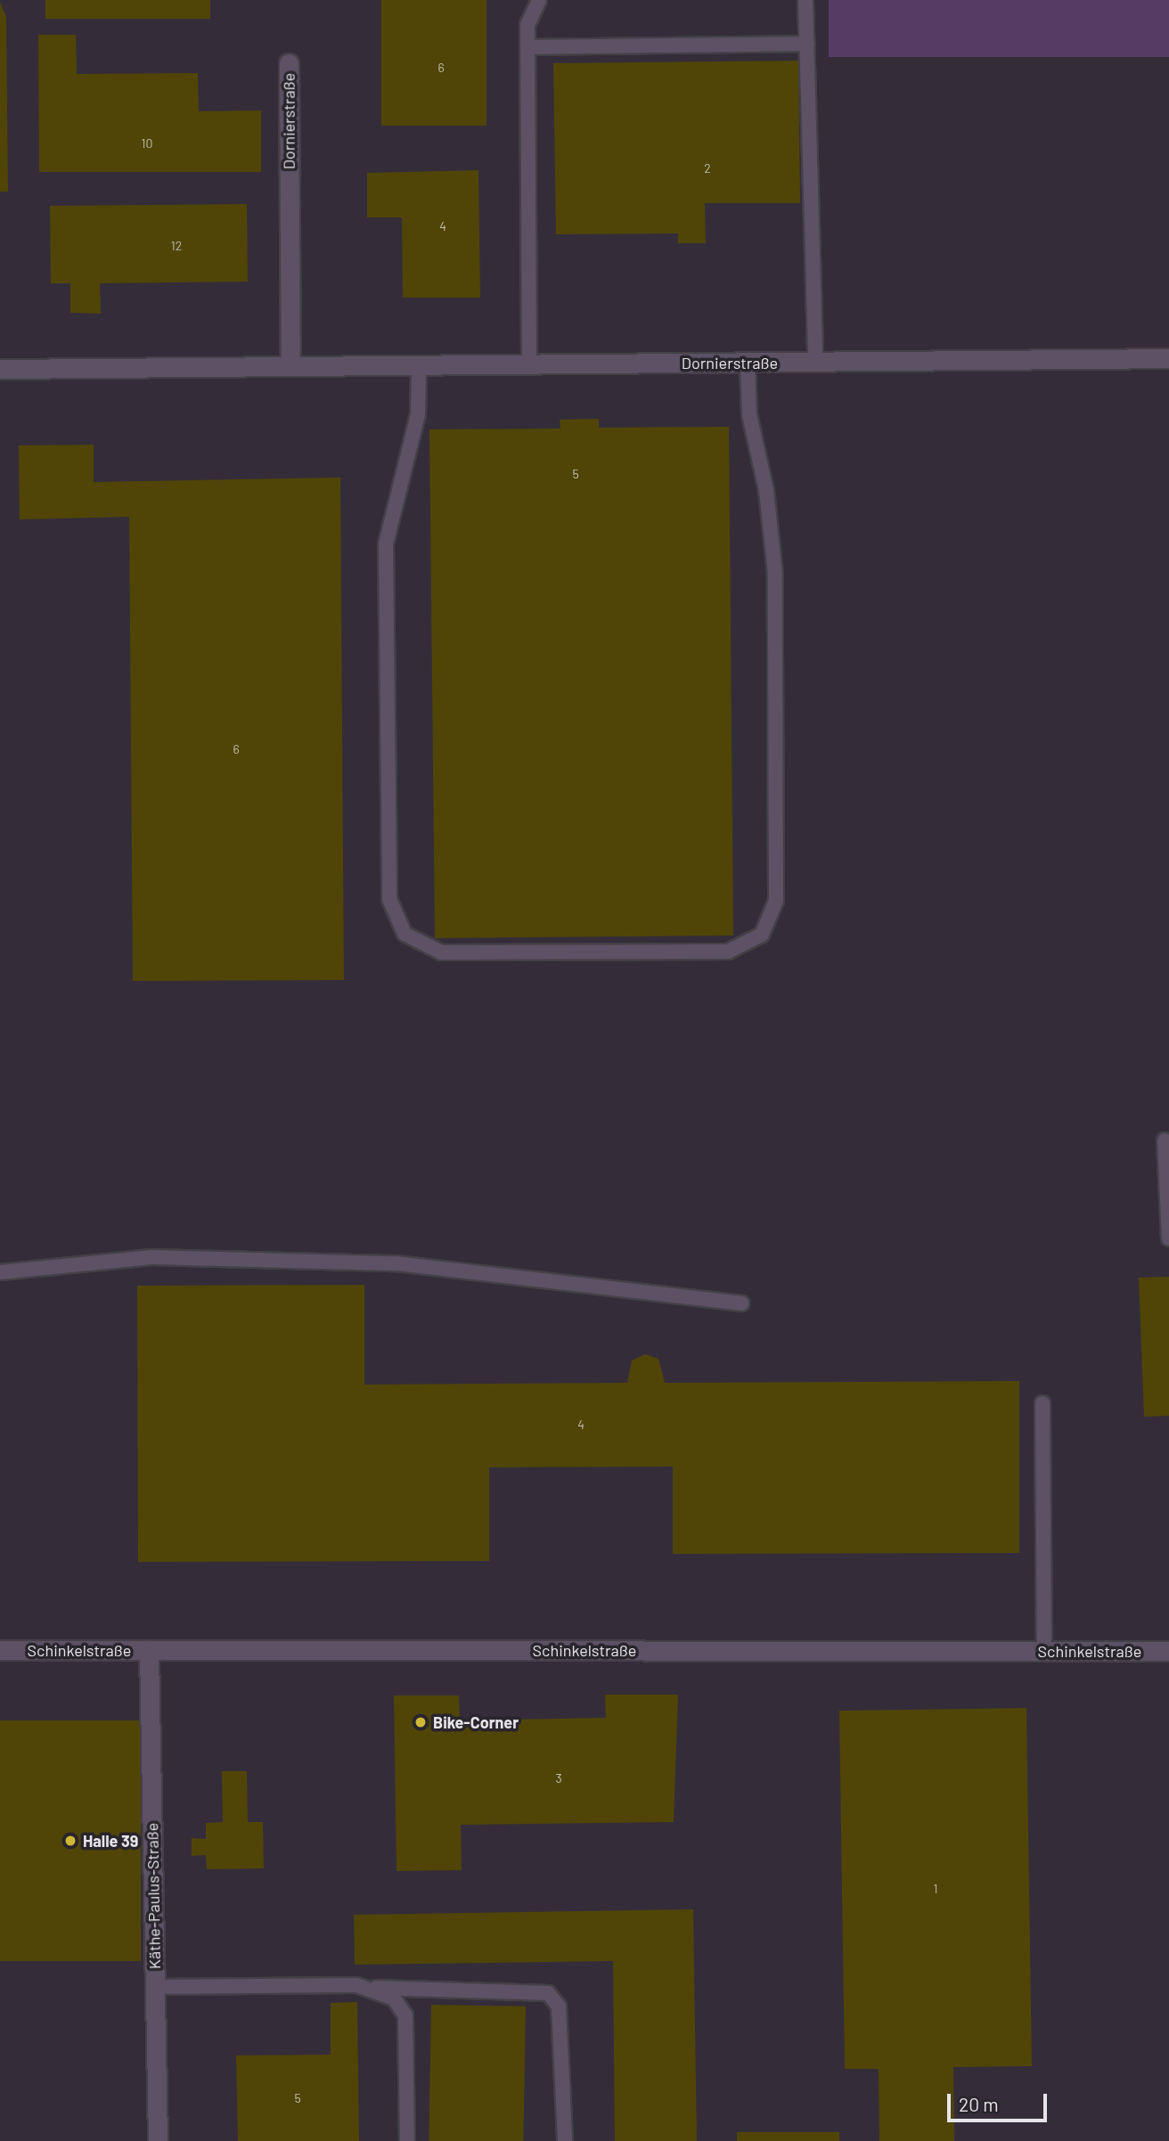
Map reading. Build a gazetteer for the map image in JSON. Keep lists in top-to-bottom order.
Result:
{
  "streets": {
    "street": ["Dornierstraße", "Schinkelstraße", "Käthe-Paulus-Straße"]
  },
  "crossings": [
    ["Schinkelstraße", "Käthe-Paulus-Straße"]
  ],
  "places": ["Bike-Corner", "Halle 39"],
  "house_numbers": [
    "6",
    "10",
    "2",
    "4",
    "12",
    "5",
    "6",
    "4",
    "3",
    "1",
    "5"
  ],
  "scale_bar": "20 m"
}
